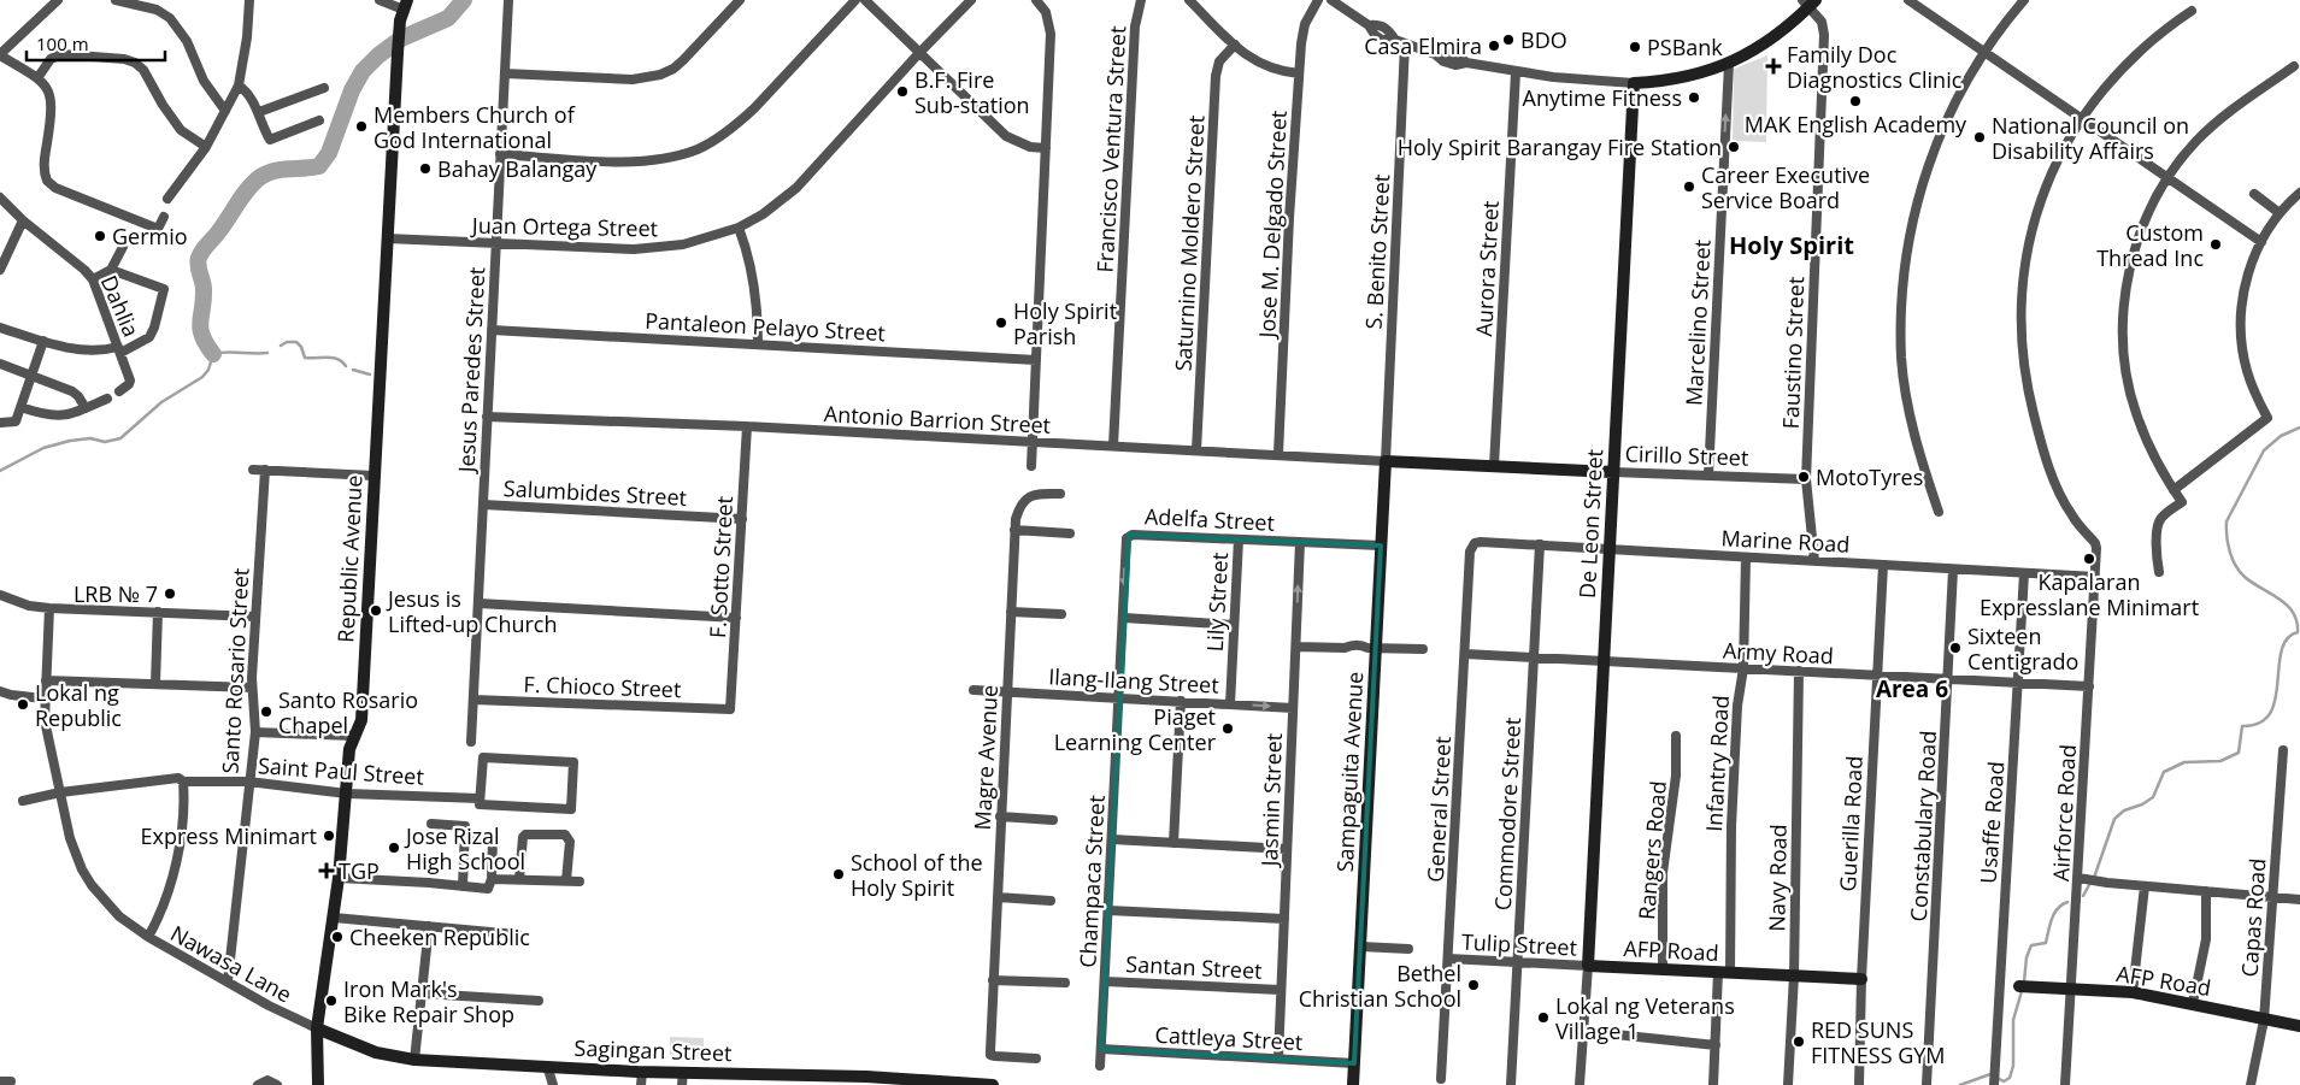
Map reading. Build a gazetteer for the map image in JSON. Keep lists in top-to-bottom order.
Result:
{
  "streets": {
    "main road": [
      "Cirillo Street",
      "De Leon Street",
      "Republic Avenue",
      "Sampaguita Avenue",
      "AFP Road",
      "Sagingan Street"
    ],
    "street": [
      "Francisco Ventura Street",
      "Jose M. Delgado Street",
      "Juan Ortega Street",
      "Saturnino Moldero Street",
      "S. Benito Street",
      "Aurora Street",
      "Dahlia",
      "Marcelino Street",
      "Pantaleon Pelayo Street",
      "Faustino Street",
      "Jesus Paredes Street",
      "Antonio Barrion Street",
      "Salumbides Street",
      "Adelfa Street",
      "Marine Road",
      "F. Sotto Street",
      "Lily Street",
      "Army Road",
      "Santo Rosario Street",
      "Ilang-Ilang Street",
      "F. Chioco Street",
      "Magre Avenue",
      "Infantry Road",
      "Saint Paul Street",
      "Jasmin Street",
      "General Street",
      "Airforce Road",
      "Commodore Street",
      "Usaffe Road",
      "Guerilla Road",
      "Constabulary Road",
      "Rangers Road",
      "Navy Road",
      "Champaca Street",
      "Capas Road",
      "Tulip Street",
      "Nawasa Lane",
      "Santan Street",
      "Cattleya Street"
    ]
  },
  "crossings": [
    ["Francisco Ventura Street", "Antonio Barrion Street"],
    ["Jose M. Delgado Street", "Antonio Barrion Street"],
    ["Juan Ortega Street", "Jesus Paredes Street"],
    ["Juan Ortega Street", "Republic Avenue"],
    ["Saturnino Moldero Street", "Antonio Barrion Street"],
    ["S. Benito Street", "Antonio Barrion Street"],
    ["S. Benito Street", "Cirillo Street"],
    ["S. Benito Street", "Sampaguita Avenue"],
    ["Aurora Street", "Cirillo Street"],
    ["Marcelino Street", "Cirillo Street"],
    ["Pantaleon Pelayo Street", "Jesus Paredes Street"],
    ["Faustino Street", "Cirillo Street"],
    ["Faustino Street", "Marine Road"],
    ["Jesus Paredes Street", "Antonio Barrion Street"],
    ["Jesus Paredes Street", "Salumbides Street"],
    ["Jesus Paredes Street", "F. Chioco Street"],
    ["Antonio Barrion Street", "Cirillo Street"],
    ["Antonio Barrion Street", "F. Sotto Street"],
    ["Antonio Barrion Street", "Sampaguita Avenue"],
    ["Cirillo Street", "De Leon Street"],
    ["Cirillo Street", "Sampaguita Avenue"],
    ["Salumbides Street", "F. Sotto Street"],
    ["Adelfa Street", "Lily Street"],
    ["Adelfa Street", "Ilang-Ilang Street"],
    ["Adelfa Street", "Sampaguita Avenue"],
    ["Adelfa Street", "Jasmin Street"],
    ["Adelfa Street", "Champaca Street"],
    ["De Leon Street", "Marine Road"],
    ["De Leon Street", "Army Road"],
    ["De Leon Street", "Tulip Street"],
    ["De Leon Street", "AFP Road"],
    ["Marine Road", "Infantry Road"],
    ["Marine Road", "General Street"],
    ["Marine Road", "Airforce Road"],
    ["Marine Road", "Commodore Street"],
    ["Marine Road", "Usaffe Road"],
    ["Marine Road", "Guerilla Road"],
    ["Marine Road", "Constabulary Road"],
    ["Republic Avenue", "Saint Paul Street"],
    ["Republic Avenue", "Nawasa Lane"],
    ["Republic Avenue", "Sagingan Street"],
    ["F. Sotto Street", "F. Chioco Street"],
    ["Lily Street", "Ilang-Ilang Street"],
    ["Army Road", "Infantry Road"],
    ["Army Road", "General Street"],
    ["Army Road", "Airforce Road"],
    ["Army Road", "Commodore Street"],
    ["Army Road", "Usaffe Road"],
    ["Army Road", "Guerilla Road"],
    ["Army Road", "Constabulary Road"],
    ["Army Road", "Navy Road"],
    ["Santo Rosario Street", "Saint Paul Street"],
    ["Santo Rosario Street", "Nawasa Lane"],
    ["Ilang-Ilang Street", "Magre Avenue"],
    ["Ilang-Ilang Street", "Jasmin Street"],
    ["Ilang-Ilang Street", "Champaca Street"],
    ["Infantry Road", "AFP Road"],
    ["Saint Paul Street", "Nawasa Lane"],
    ["Sampaguita Avenue", "Cattleya Street"],
    ["Jasmin Street", "Santan Street"],
    ["Jasmin Street", "Cattleya Street"],
    ["General Street", "Tulip Street"],
    ["Airforce Road", "AFP Road"],
    ["Commodore Street", "Tulip Street"],
    ["Guerilla Road", "AFP Road"],
    ["Rangers Road", "AFP Road"],
    ["Navy Road", "AFP Road"],
    ["Champaca Street", "Santan Street"],
    ["Champaca Street", "Cattleya Street"],
    ["Capas Road", "AFP Road"],
    ["Tulip Street", "AFP Road"],
    ["Nawasa Lane", "Sagingan Street"]
  ],
  "one_way": ["Marcelino Street"],
  "districts": ["Holy Spirit", "Area 6"],
  "places": {
    "other": [
      "BDO",
      "Casa Elmira",
      "PSBank",
      "B.F. Fire Sub-station",
      "Anytime Fitness",
      "MAK English Academy",
      "Members Church of God International",
      "National Council on Disability Affairs",
      "Holy Spirit Barangay Fire Station",
      "Bahay Balangay",
      "Career Executive Service Board",
      "Germio",
      "Custom Thread Inc",
      "Holy Spirit Parish",
      "MotoTyres",
      "Kapalaran Expresslane Minimart",
      "LRB № 7",
      "Jesus is Lifted-up Church",
      "Sixteen Centigrado",
      "Lokal ng Republic",
      "Santo Rosario Chapel",
      "Piaget Learning Center",
      "Express Minimart",
      "Jose Rizal High School",
      "School of the Holy Spirit",
      "Cheeken Republic",
      "Bethel Christian School",
      "Iron Mark's Bike Repair Shop",
      "Lokal ng Veterans Village 1",
      "RED SUNS FITNESS GYM"
    ],
    "health": ["Family Doc Diagnostics Clinic", "TGP"]
  },
  "scale_bar": "100 m"
}
